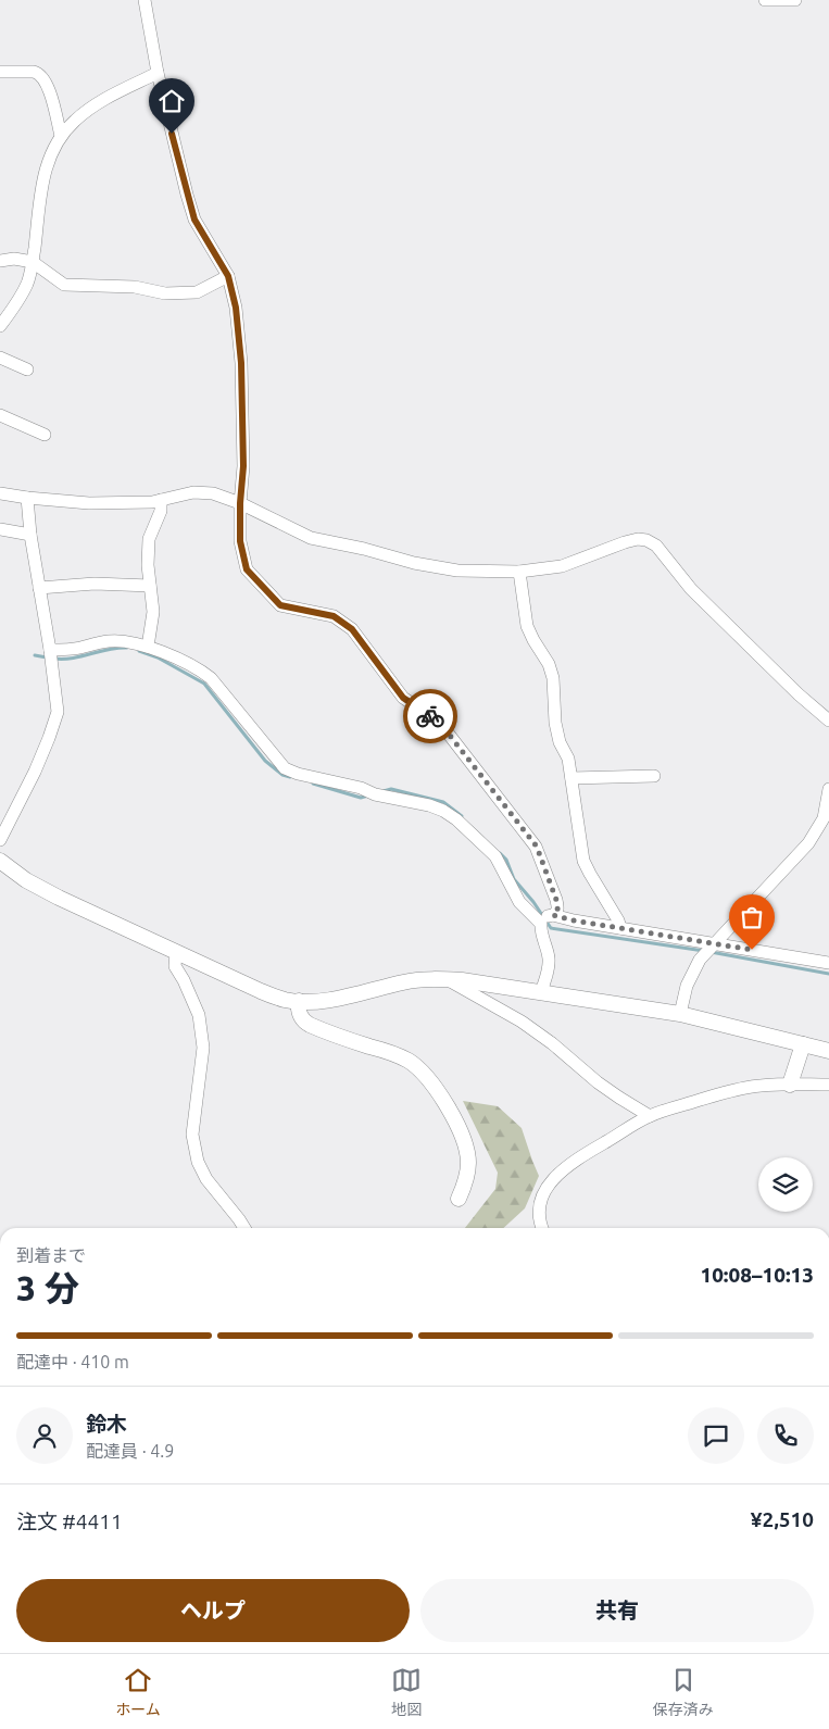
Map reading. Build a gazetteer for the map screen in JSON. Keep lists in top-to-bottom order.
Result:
{
  "page": {
    "heading": ["3 分", "到着まで", "10:08–10:13"],
    "panel": [
      "鈴木",
      "配達員 · 4.9",
      "注文 #4411",
      "¥2,510"
    ],
    "bar": "配達中 · 410 m",
    "buttons": ["ヘルプ", "共有"],
    "tabs": ["ホーム", "地図", "保存済み"]
  }
}
